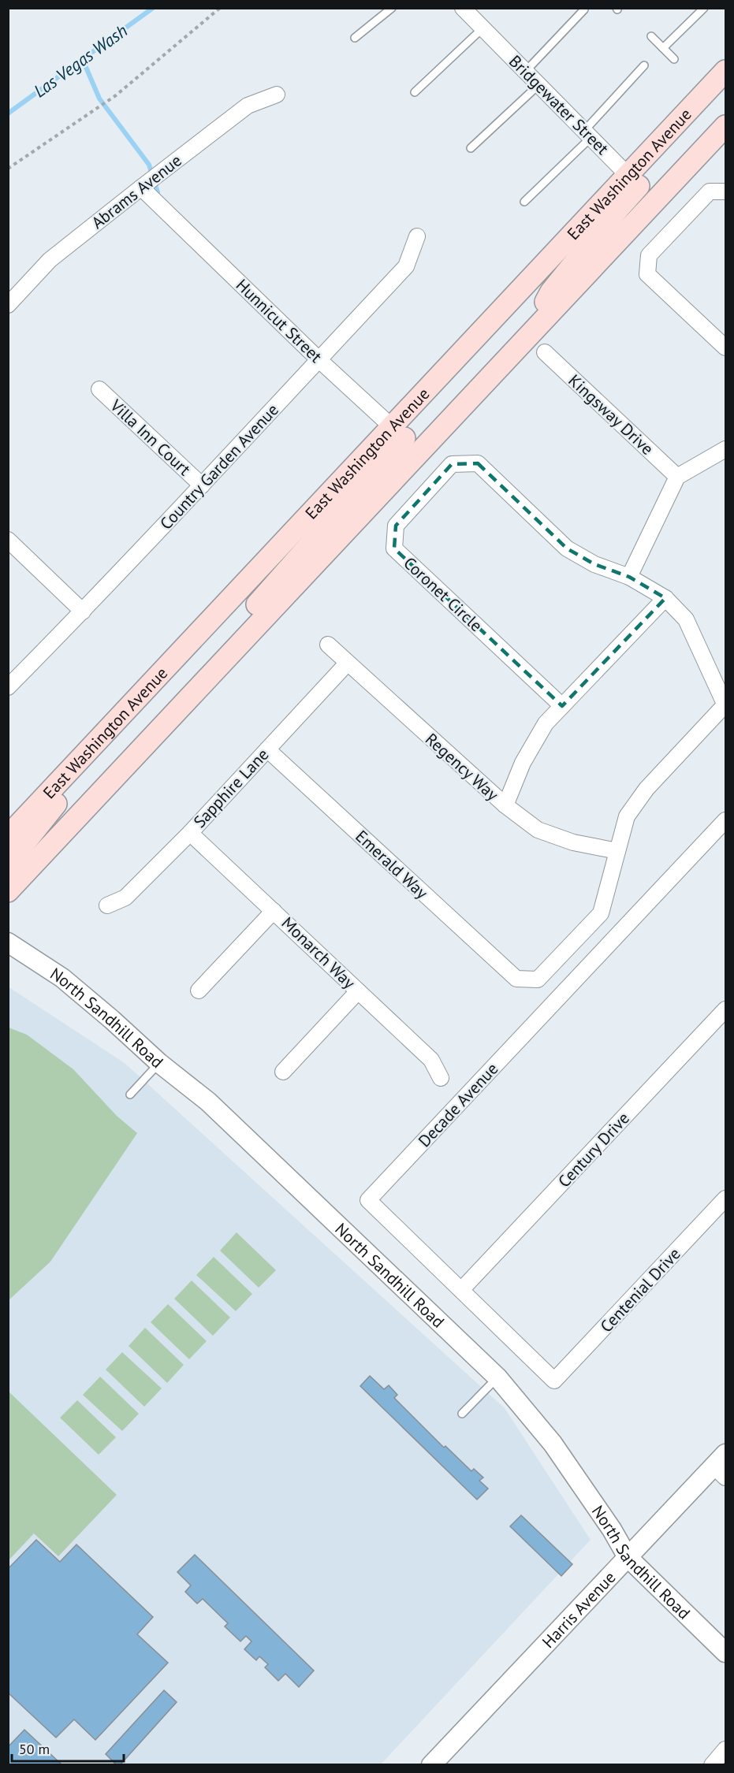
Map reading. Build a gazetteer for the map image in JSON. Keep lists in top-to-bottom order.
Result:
{
  "streets": {
    "main road": ["East Washington Avenue"],
    "street": [
      "Bridgewater Street",
      "Abrams Avenue",
      "Hunnicut Street",
      "Kingsway Drive",
      "Villa Inn Court",
      "Country Garden Avenue",
      "Coronet Circle",
      "Regency Way",
      "Sapphire Lane",
      "Emerald Way",
      "Monarch Way",
      "North Sandhill Road",
      "Decade Avenue",
      "Century Drive",
      "Centenial Drive",
      "Harris Avenue"
    ]
  },
  "crossings": [
    ["Bridgewater Street", "East Washington Avenue"],
    ["East Washington Avenue", "Hunnicut Street"],
    ["Abrams Avenue", "Hunnicut Street"],
    ["Hunnicut Street", "Country Garden Avenue"],
    ["Villa Inn Court", "Country Garden Avenue"],
    ["Regency Way", "Sapphire Lane"],
    ["Regency Way", "Emerald Way"],
    ["Sapphire Lane", "Emerald Way"],
    ["Sapphire Lane", "Monarch Way"],
    ["North Sandhill Road", "Harris Avenue"],
    ["Decade Avenue", "Century Drive"],
    ["Decade Avenue", "Centenial Drive"]
  ],
  "water": ["Las Vegas Wash"],
  "scale_bar": "50 m"
}
